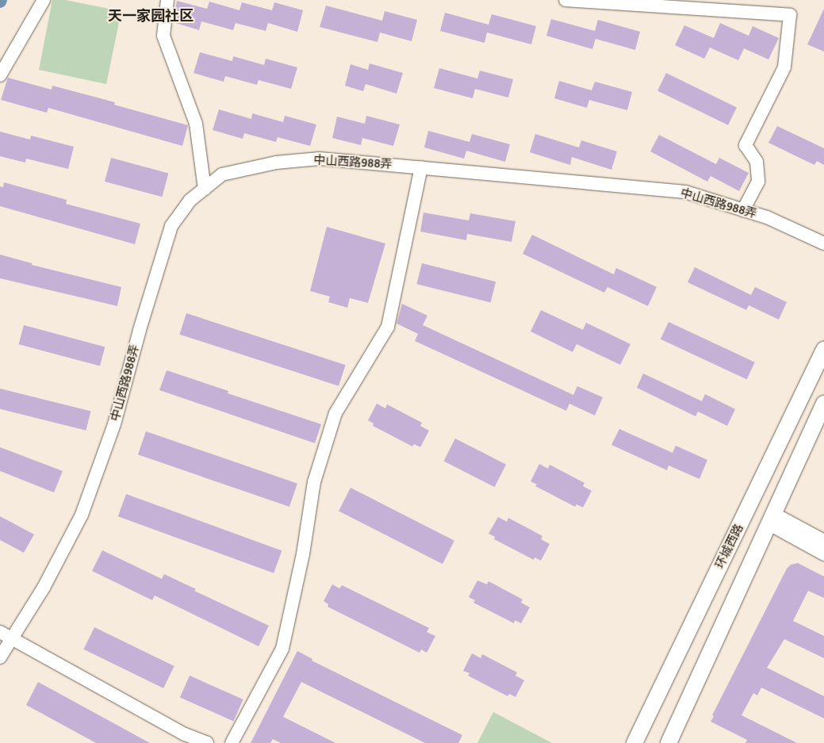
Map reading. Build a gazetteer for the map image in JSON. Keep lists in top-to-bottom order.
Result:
{
  "streets": {
    "main road": ["环城西路"],
    "street": ["中山西路988弄"]
  },
  "districts": ["天一家园社区"]
}
